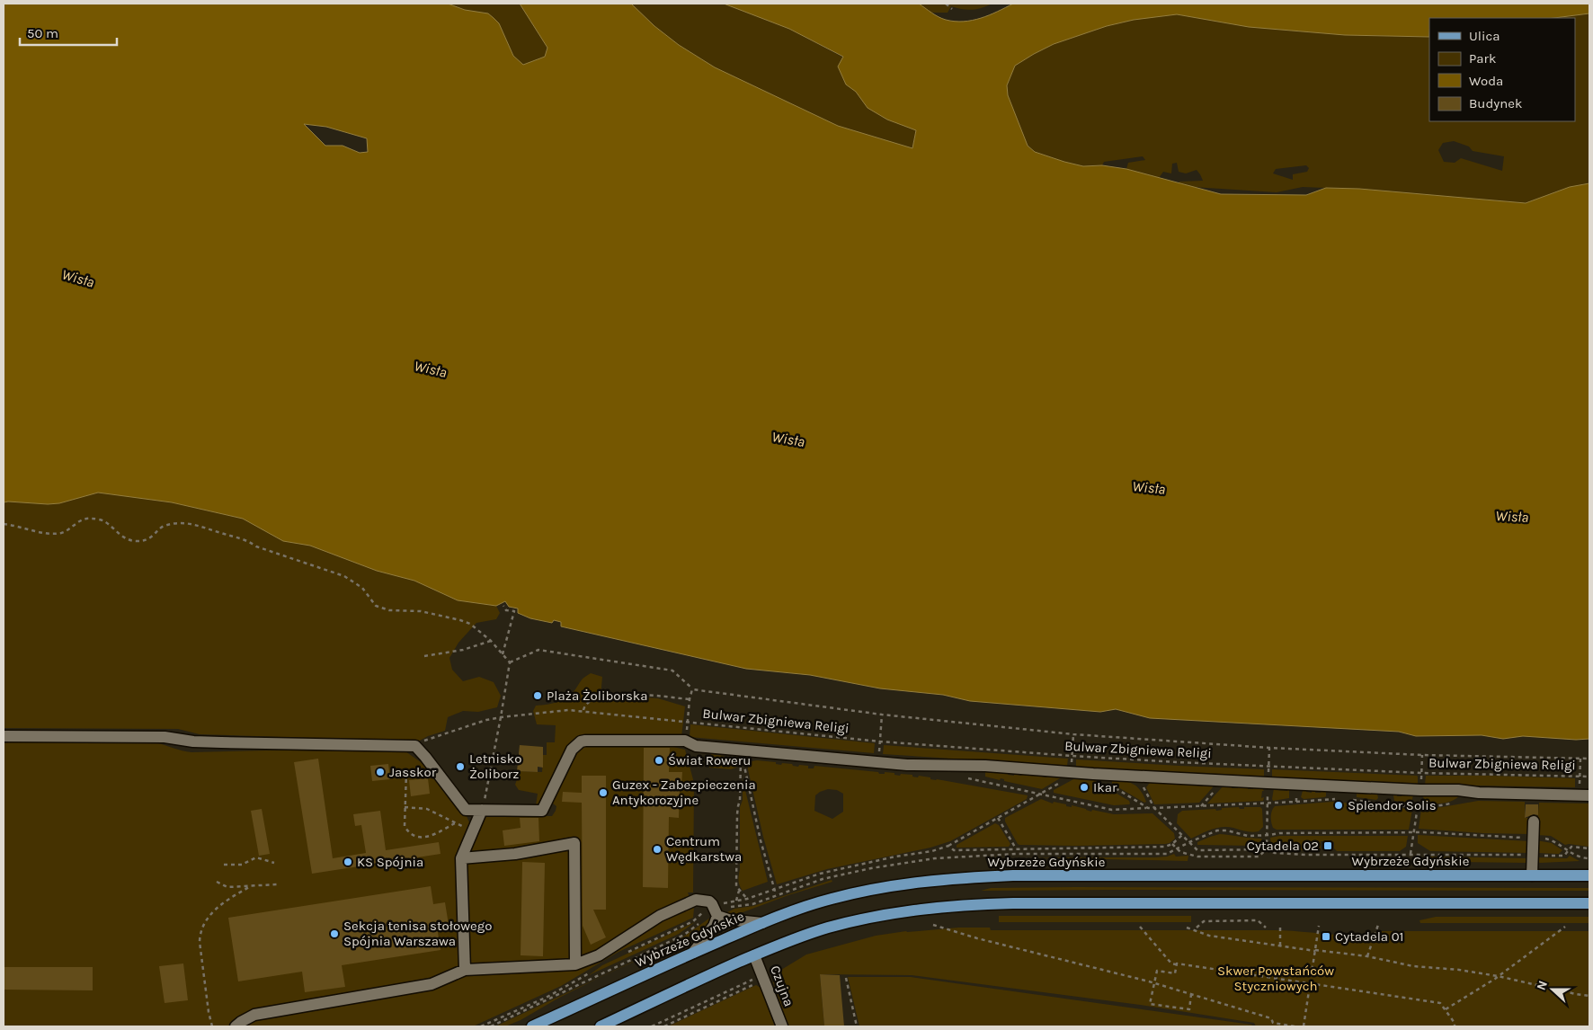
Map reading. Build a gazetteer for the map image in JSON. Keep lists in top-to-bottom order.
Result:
{
  "streets": {
    "main road": ["Wybrzeże Gdyńskie"],
    "street": ["Czujna"],
    "path": ["Bulwar Zbigniewa Religi"]
  },
  "water": ["Wisła"],
  "parks": ["Skwer Powstańców Styczniowych"],
  "places": {
    "other": [
      "Plaża Żoliborska",
      "Świat Roweru",
      "Letnisko Żoliborz",
      "Jasskor",
      "Ikar",
      "Guzex - Zabezpieczenia Antykorozyjne",
      "Splendor Solis",
      "Centrum Wędkarstwa",
      "KS Spójnia",
      "Sekcja tenisa stołowego Spójnia Warszawa"
    ],
    "transit": ["Cytadela 02", "Cytadela 01"]
  },
  "legend": [
    "Ulica",
    "Park",
    "Woda",
    "Budynek"
  ],
  "scale_bar": "50 m",
  "north": "left"
}
